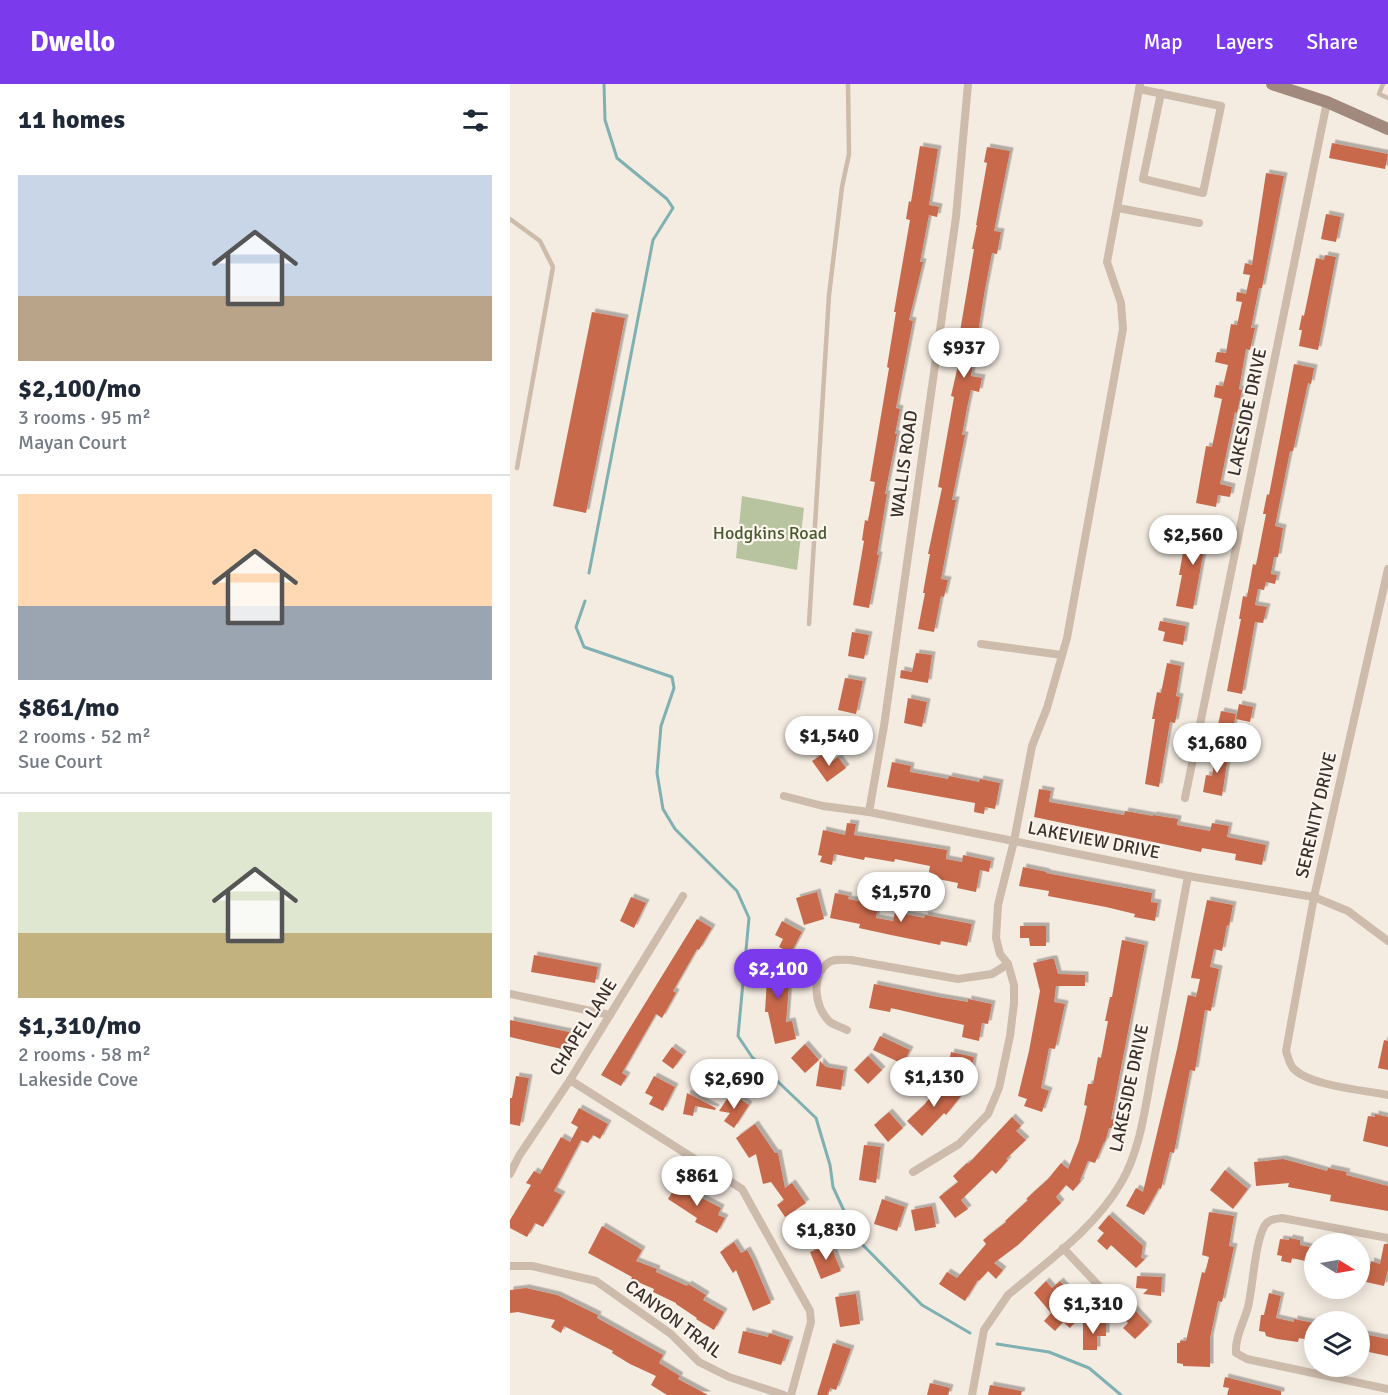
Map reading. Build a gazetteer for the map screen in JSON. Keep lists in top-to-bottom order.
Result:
{
  "streets": {
    "street": [
      "LAKESIDE DRIVE",
      "WALLIS ROAD",
      "SERENITY DRIVE",
      "LAKEVIEW DRIVE",
      "CHAPEL LANE",
      "CANYON TRAIL"
    ]
  },
  "crossings": [
    ["LAKESIDE DRIVE", "LAKEVIEW DRIVE"],
    ["WALLIS ROAD", "LAKEVIEW DRIVE"],
    ["SERENITY DRIVE", "LAKEVIEW DRIVE"]
  ],
  "parks": ["Hodgkins Road"],
  "north": "right",
  "page": {
    "header": "Dwello",
    "nav": ["Map", "Layers", "Share"],
    "heading": "11 homes",
    "list": [
      {
        "name": "$2,100/mo",
        "note": "3 rooms · 95 m² · Mayan Court"
      },
      {
        "name": "$861/mo",
        "note": "2 rooms · 52 m² · Sue Court"
      },
      {
        "name": "$1,310/mo",
        "note": "2 rooms · 58 m² · Lakeside Cove"
      }
    ],
    "price": [
      "$937",
      "$2,560",
      "$1,540",
      "$1,680",
      "$1,570",
      "$2,100",
      "$1,130",
      "$2,690",
      "$861",
      "$1,830",
      "$1,310"
    ]
  }
}
